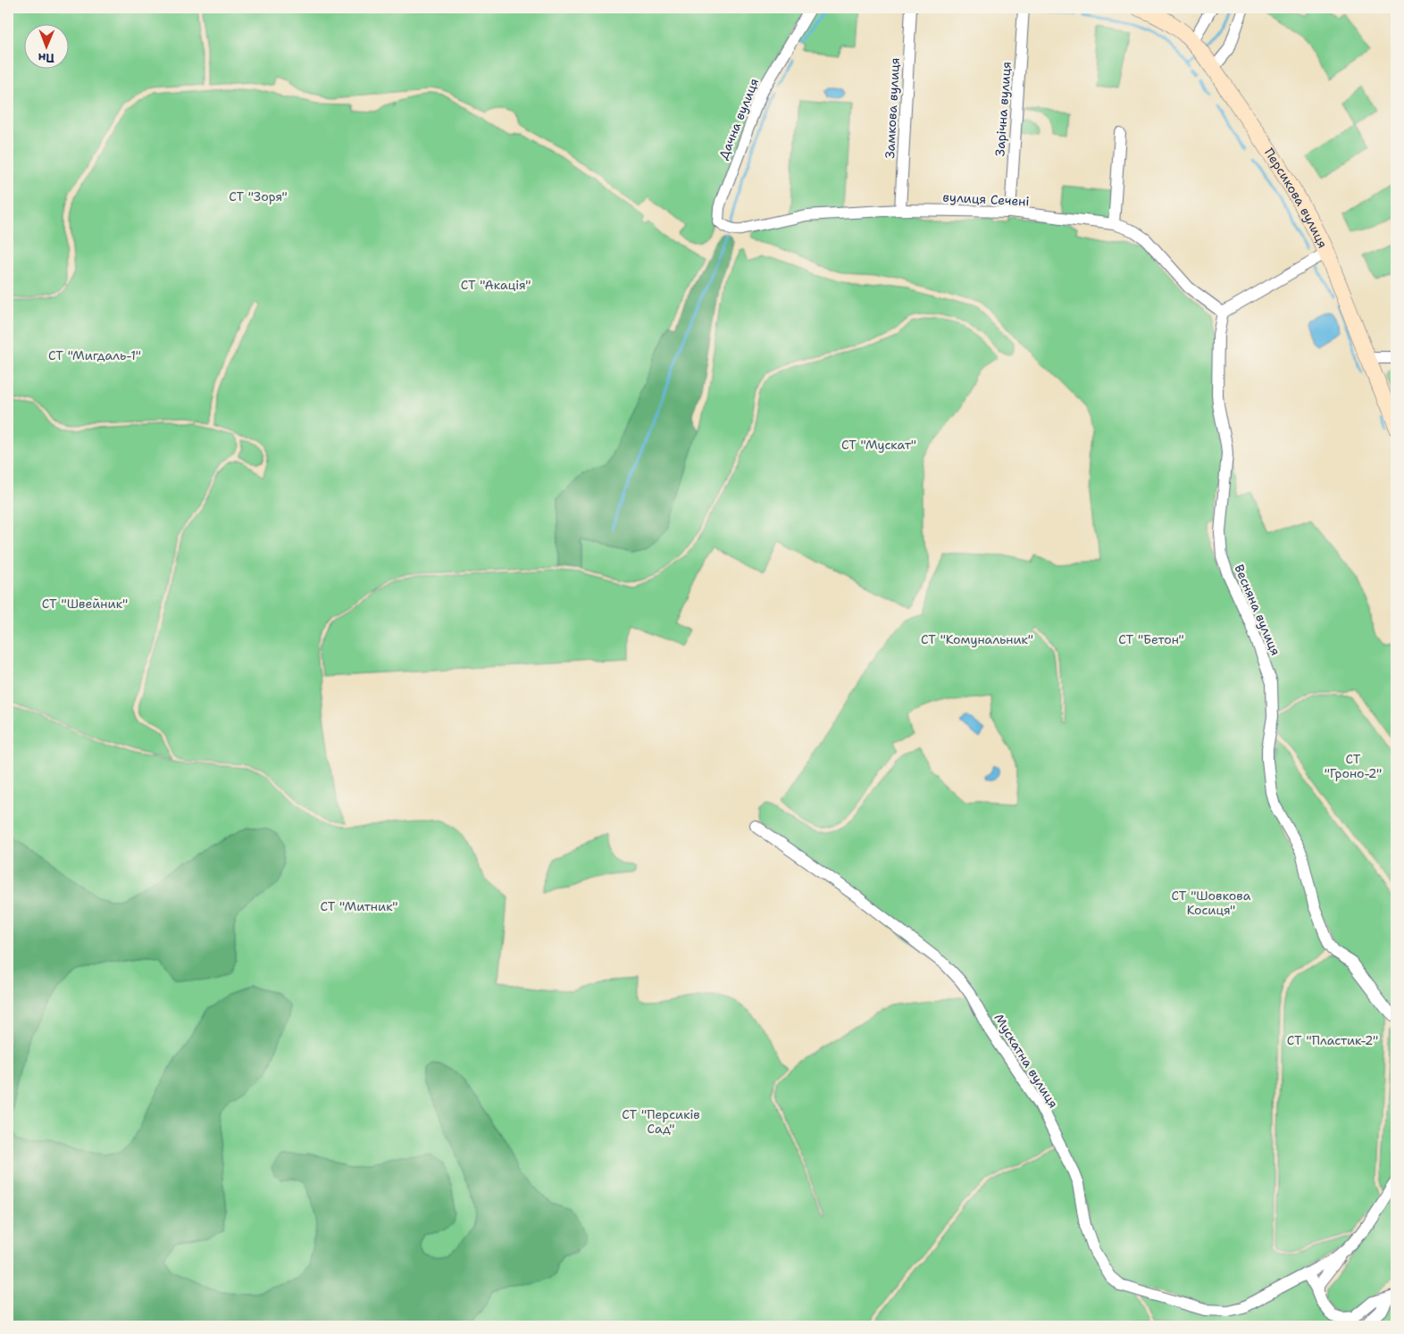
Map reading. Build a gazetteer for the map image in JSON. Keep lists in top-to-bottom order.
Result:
{
  "streets": {
    "main road": ["Персикова вулиця"],
    "street": [
      "Замкова вулиця",
      "Зарічна вулиця",
      "Дачна вулиця",
      "вулиця Сечені",
      "Весняна вулиця",
      "Мускатна вулиця"
    ]
  },
  "crossings": [
    ["Замкова вулиця", "вулиця Сечені"],
    ["Зарічна вулиця", "вулиця Сечені"],
    ["Дачна вулиця", "вулиця Сечені"],
    ["вулиця Сечені", "Весняна вулиця"]
  ],
  "parks": [
    "СТ \"Зоря\"",
    "СТ \"Акація\"",
    "СТ \"Мигдаль-1\"",
    "СТ \"Мускат\"",
    "СТ \"Швейник\"",
    "СТ \"Комунальник\"",
    "СТ \"Бетон\"",
    "СТ \"Гроно-2\"",
    "СТ \"Шовкова Косиця\"",
    "СТ \"Митник\"",
    "СТ \"Пластик-2\"",
    "СТ \"Персиків Сад\""
  ],
  "north": "bottom"
}
